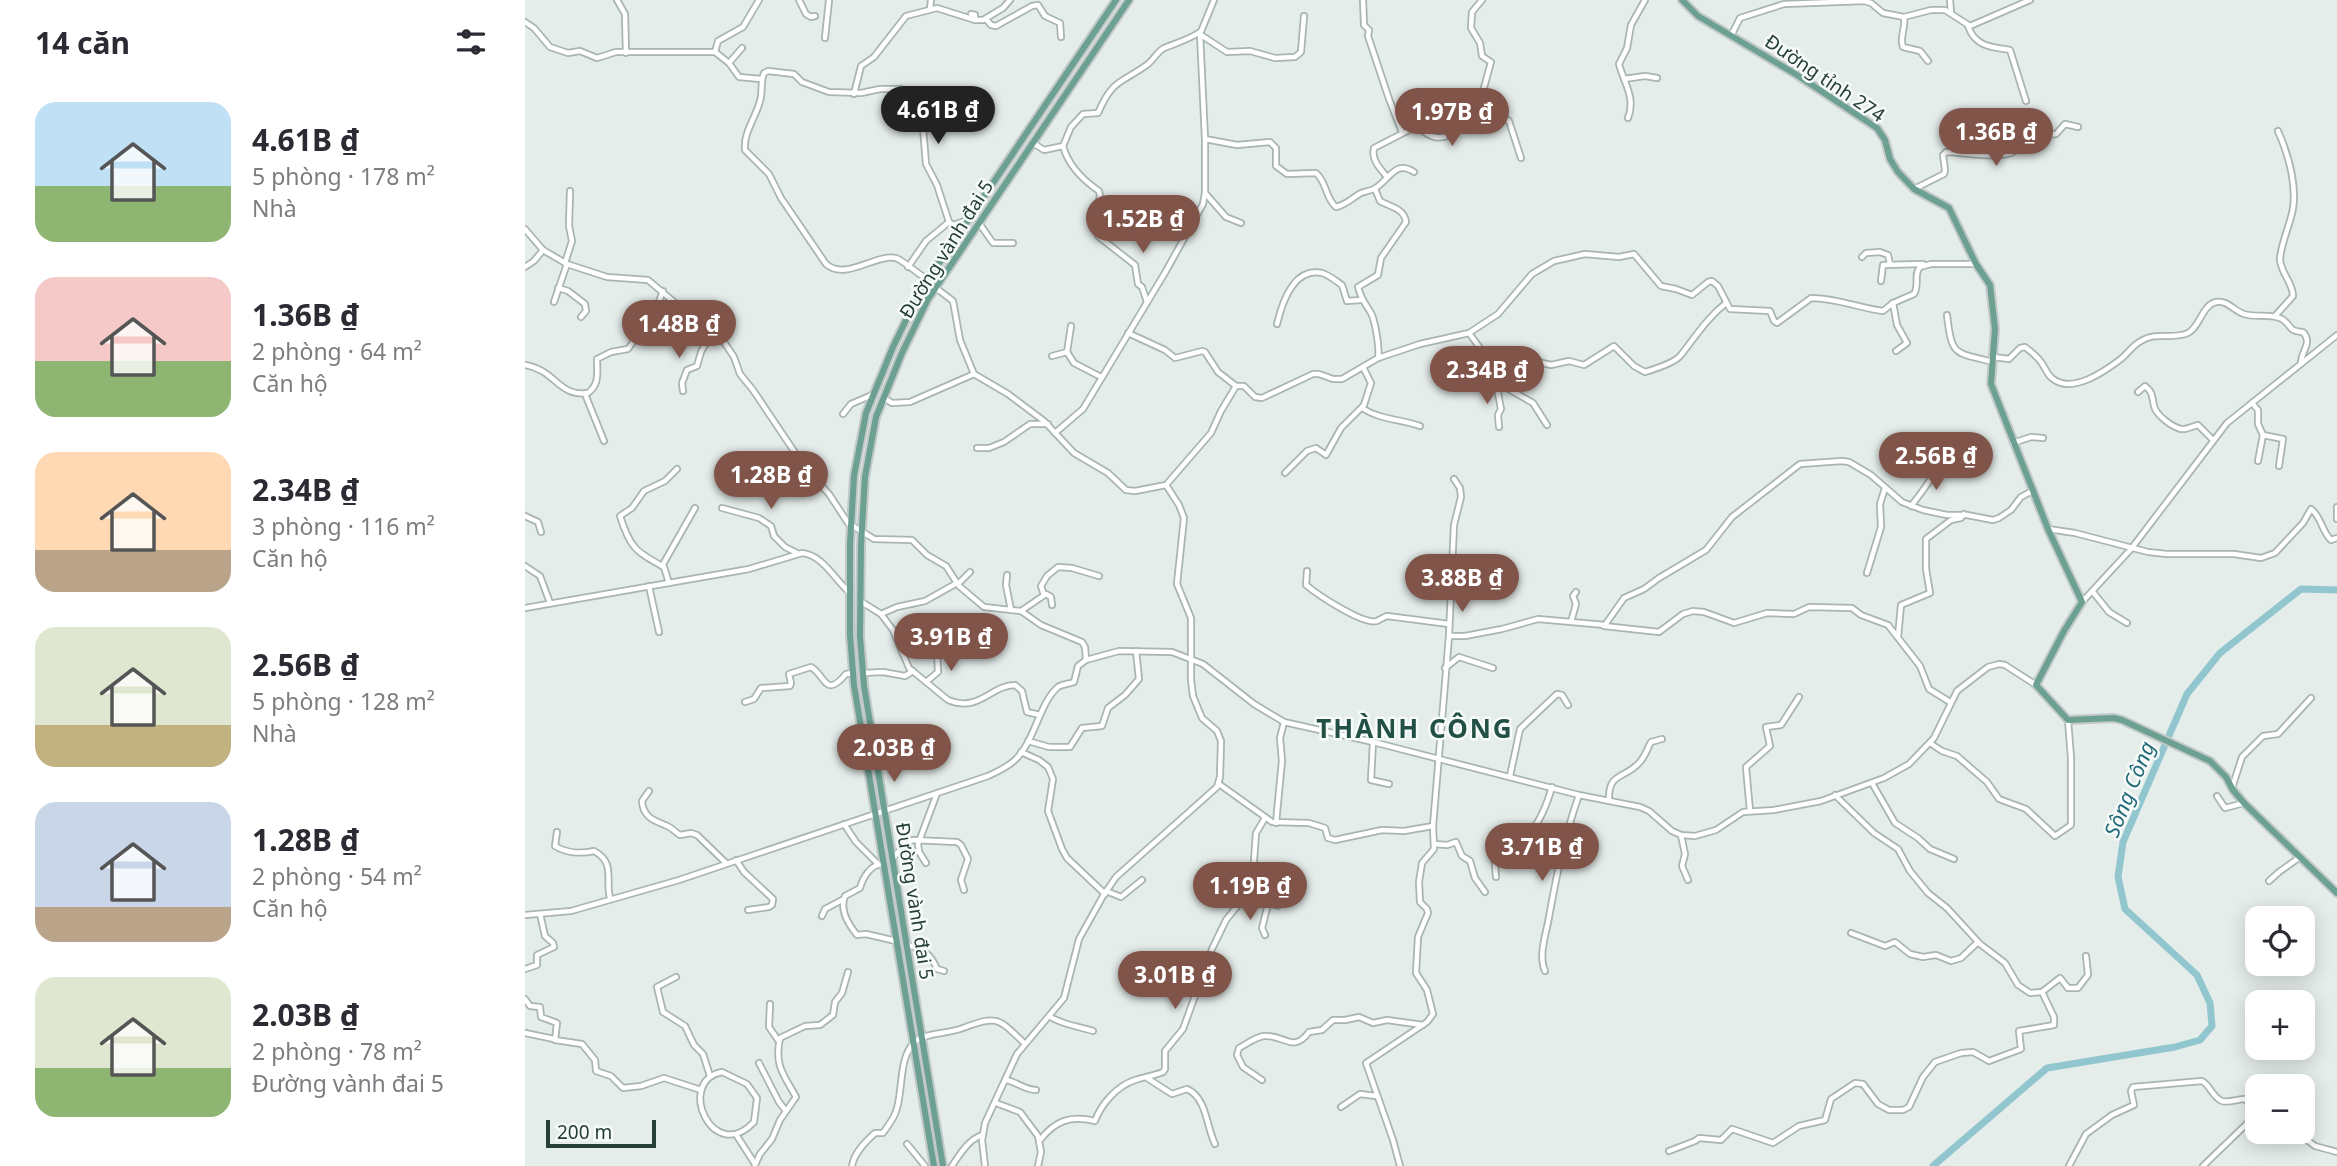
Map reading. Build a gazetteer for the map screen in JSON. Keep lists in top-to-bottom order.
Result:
{
  "streets": {
    "main road": ["Đường tỉnh 274", "Đường vành đai 5"]
  },
  "districts": ["THÀNH CÔNG"],
  "water": ["Sông Công"],
  "scale_bar": "200 m",
  "page": {
    "heading": "14 căn",
    "list": [
      {
        "name": "4.61B ₫",
        "note": "5 phòng · 178 m² · Nhà"
      },
      {
        "name": "1.36B ₫",
        "note": "2 phòng · 64 m² · Căn hộ"
      },
      {
        "name": "2.34B ₫",
        "note": "3 phòng · 116 m² · Căn hộ"
      },
      {
        "name": "2.56B ₫",
        "note": "5 phòng · 128 m² · Nhà"
      },
      {
        "name": "1.28B ₫",
        "note": "2 phòng · 54 m² · Căn hộ"
      },
      {
        "name": "2.03B ₫",
        "note": "2 phòng · 78 m² · Đường vành đai 5"
      }
    ],
    "price": [
      "4.61B ₫",
      "1.97B ₫",
      "1.36B ₫",
      "1.52B ₫",
      "1.48B ₫",
      "2.34B ₫",
      "2.56B ₫",
      "1.28B ₫",
      "3.88B ₫",
      "3.91B ₫",
      "2.03B ₫",
      "3.71B ₫",
      "1.19B ₫",
      "3.01B ₫"
    ],
    "map_buttons": ["+", "−"],
    "scale": "200 m"
  }
}
